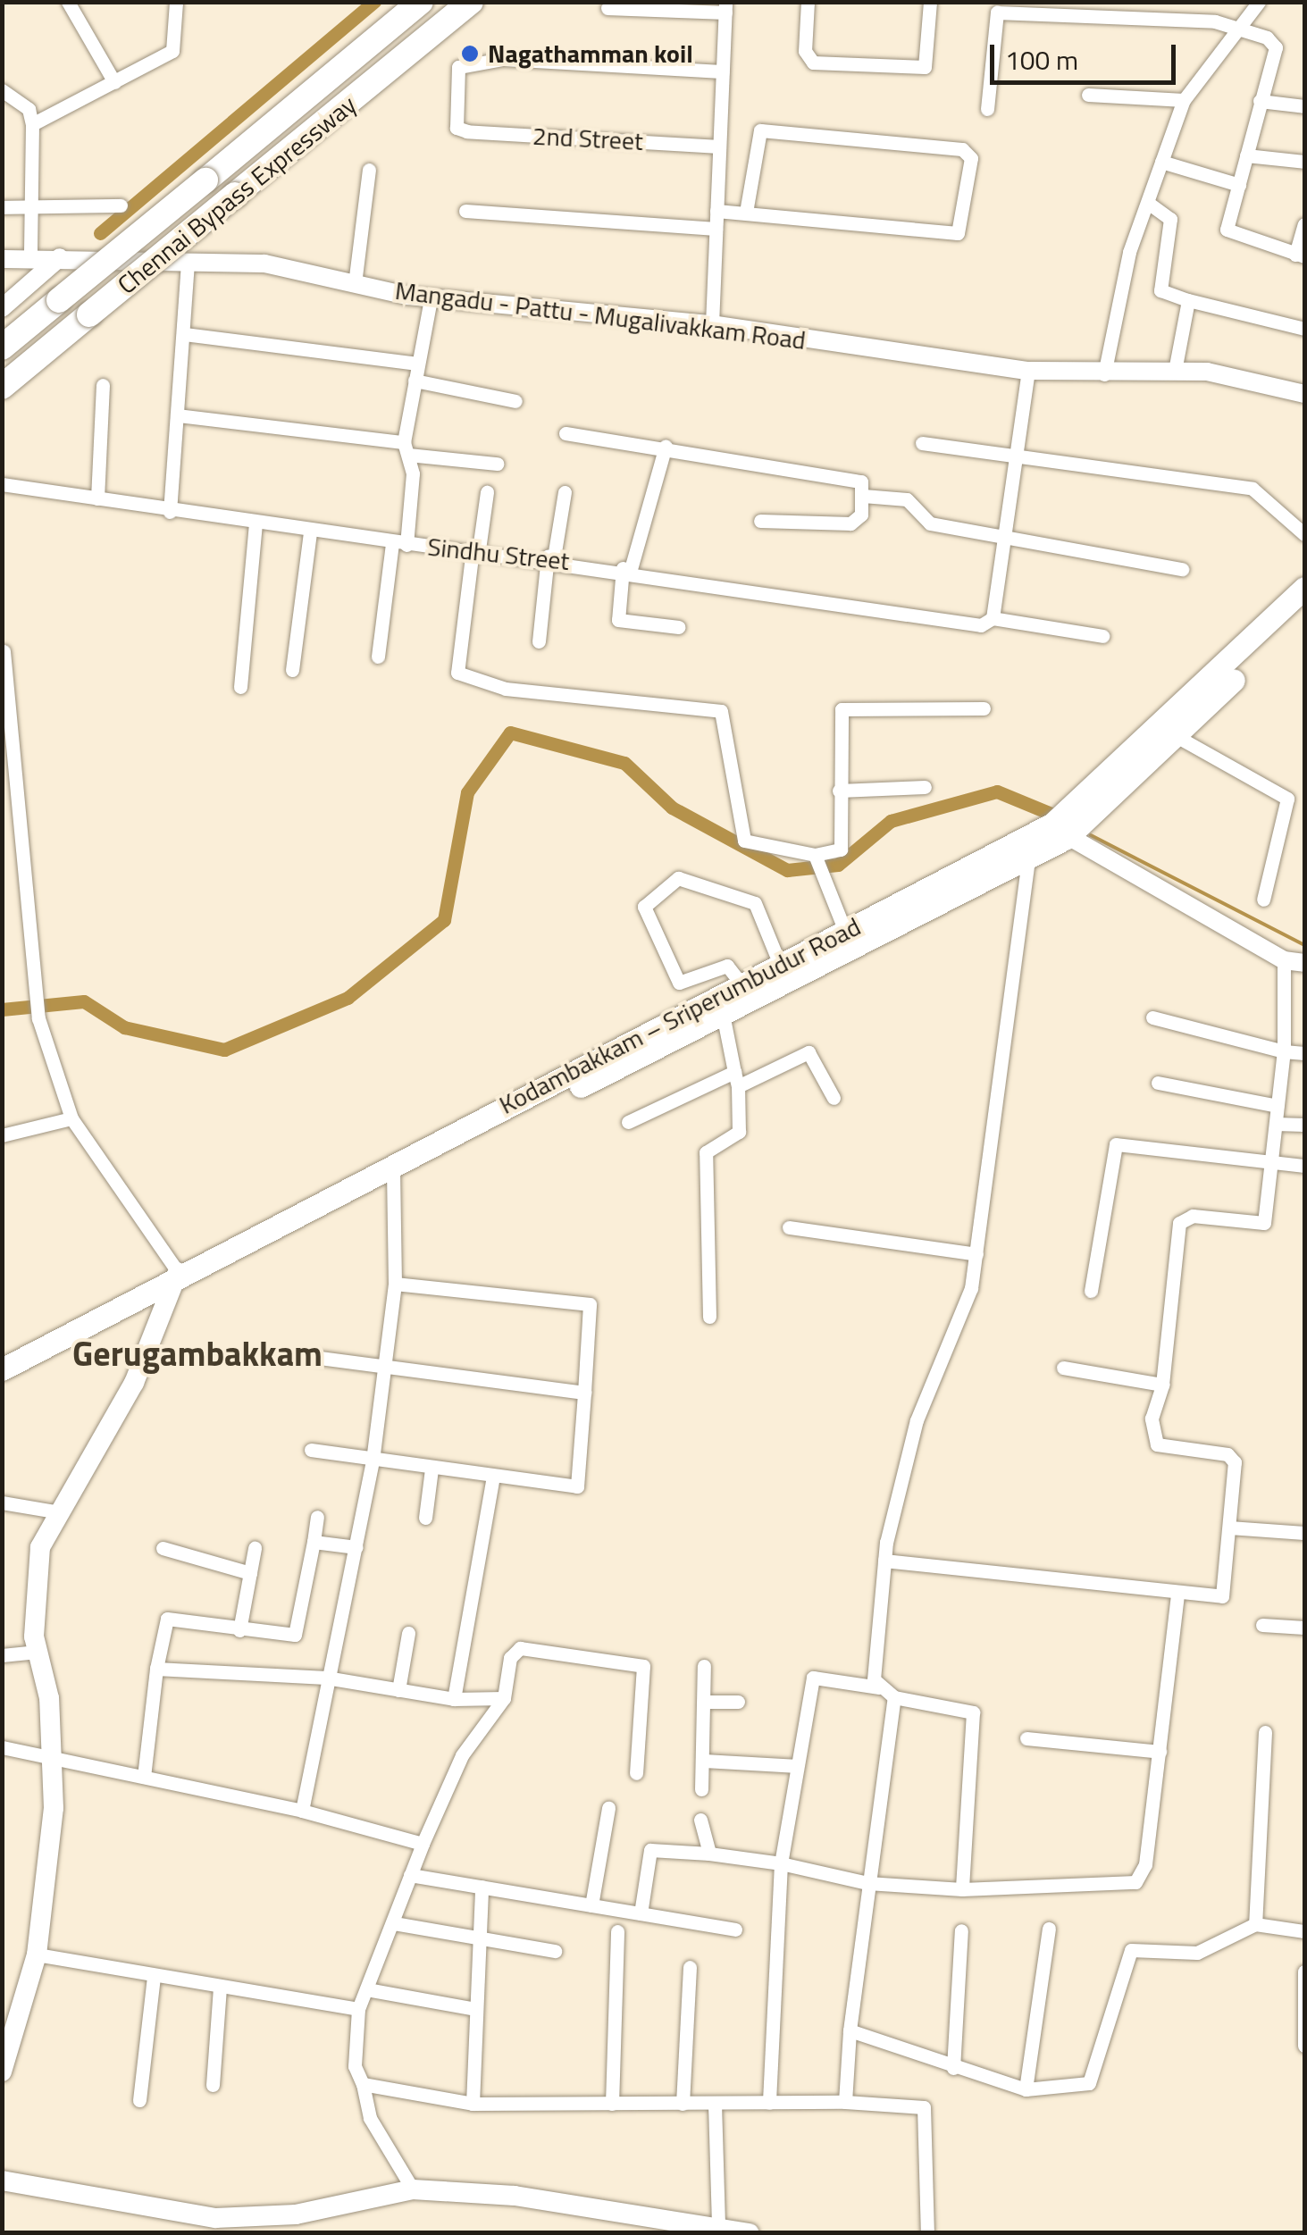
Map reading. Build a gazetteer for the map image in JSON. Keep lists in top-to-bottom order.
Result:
{
  "streets": {
    "highway": ["Chennai Bypass Expressway"],
    "main road": ["Kodambakkam – Sriperumbudur Road"],
    "street": ["2nd Street", "Mangadu - Pattu - Mugalivakkam Road", "Sindhu Street"]
  },
  "districts": ["Gerugambakkam"],
  "places": ["Nagathamman koil"],
  "scale_bar": "100 m"
}
